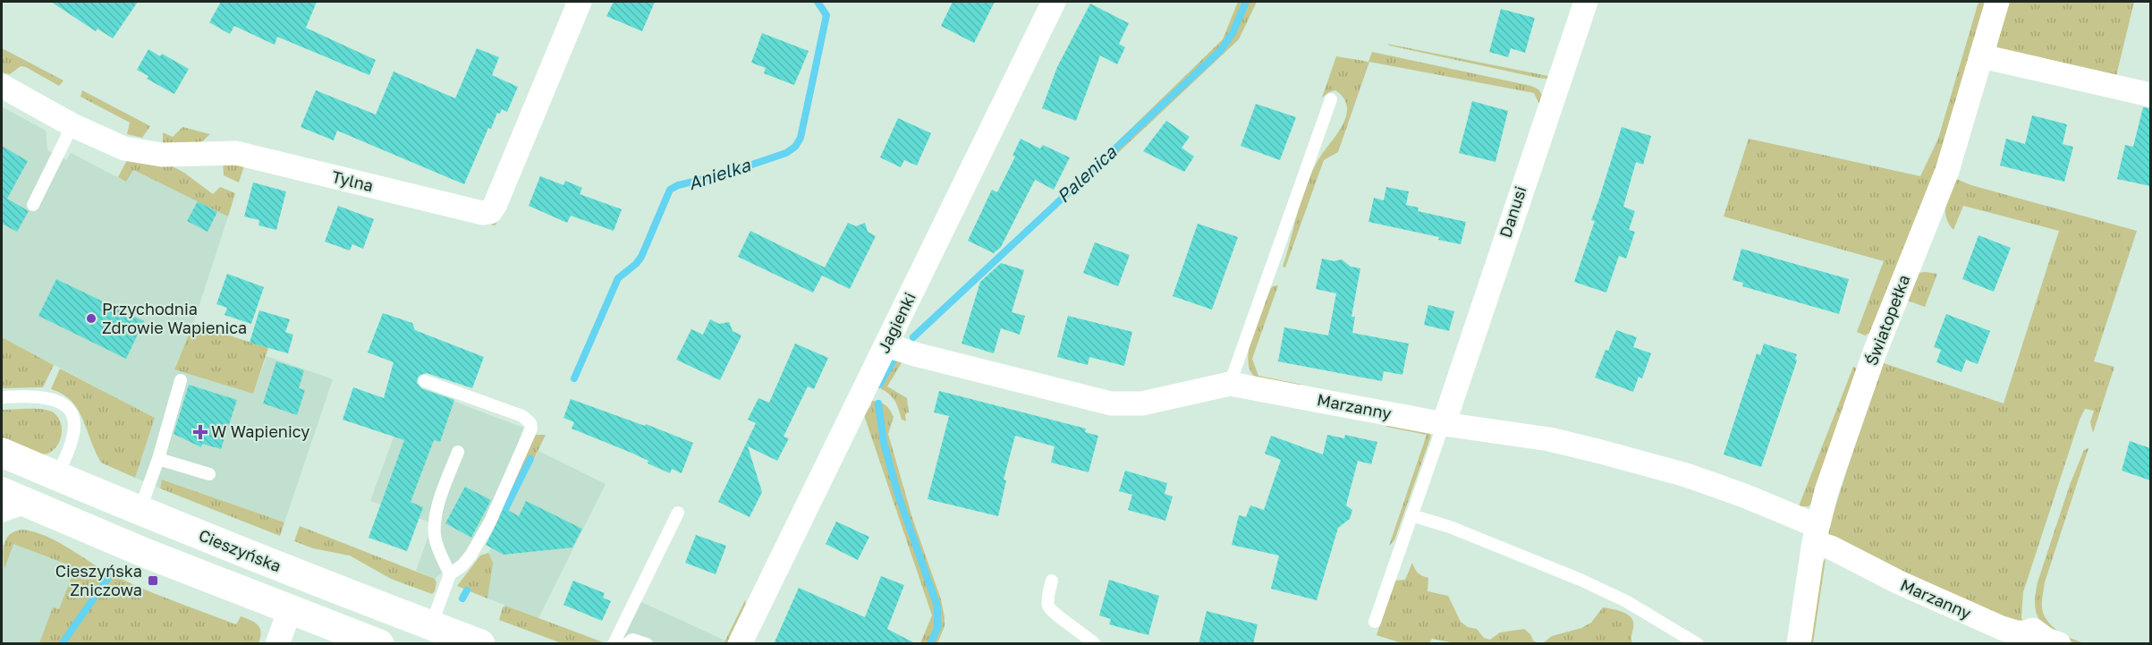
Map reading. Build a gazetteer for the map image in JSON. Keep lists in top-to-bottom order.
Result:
{
  "streets": {
    "main road": ["Cieszyńska"],
    "street": [
      "Tylna",
      "Danusi",
      "Światopełka",
      "Jagienki",
      "Marzanny"
    ]
  },
  "crossings": [
    ["Danusi", "Marzanny"],
    ["Światopełka", "Marzanny"],
    ["Jagienki", "Marzanny"]
  ],
  "water": ["Anielka", "Palenica"],
  "places": {
    "other": ["Przychodnia Zdrowie Wapienica"],
    "health": ["W Wapienicy"],
    "transit": ["Cieszyńska Zniczowa"]
  }
}
